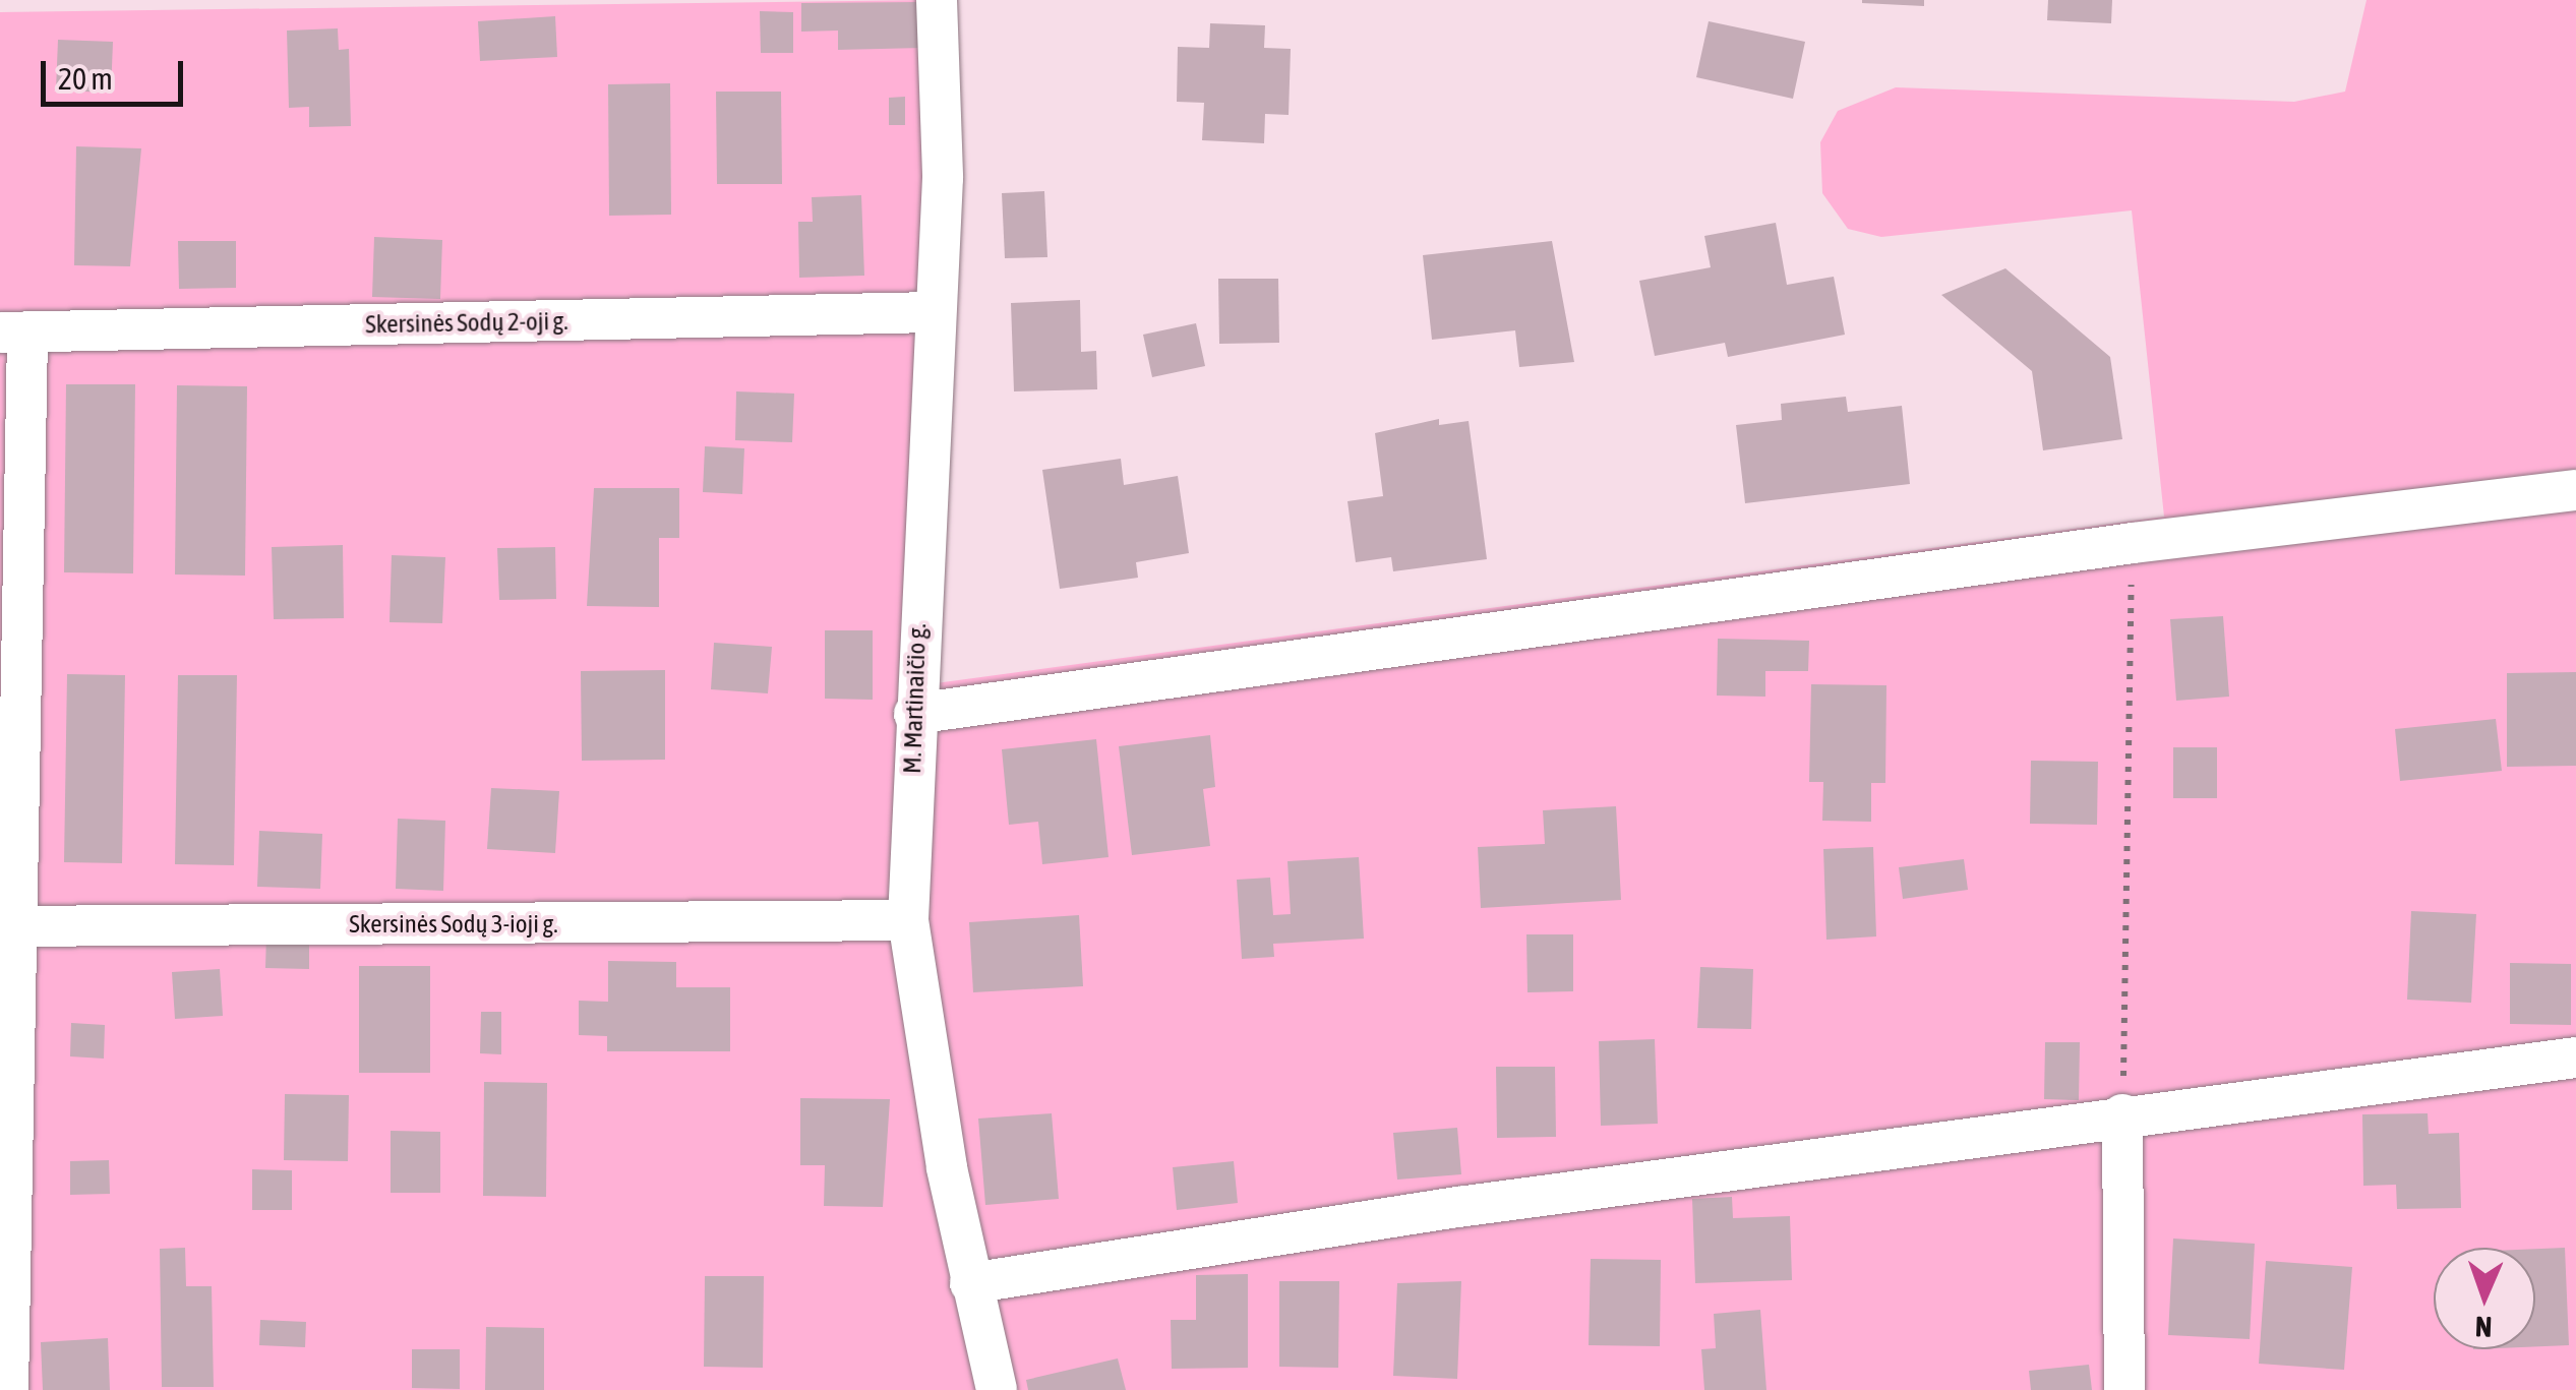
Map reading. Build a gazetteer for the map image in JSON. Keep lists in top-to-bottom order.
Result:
{
  "streets": {
    "street": ["Skersinės Sodų 2-oji g.", "M. Martinaičio g.", "Skersinės Sodų 3-ioji g."]
  },
  "crossings": [
    ["Skersinės Sodų 2-oji g.", "M. Martinaičio g."],
    ["M. Martinaičio g.", "Skersinės Sodų 3-ioji g."]
  ],
  "scale_bar": "20 m",
  "north": "bottom"
}
